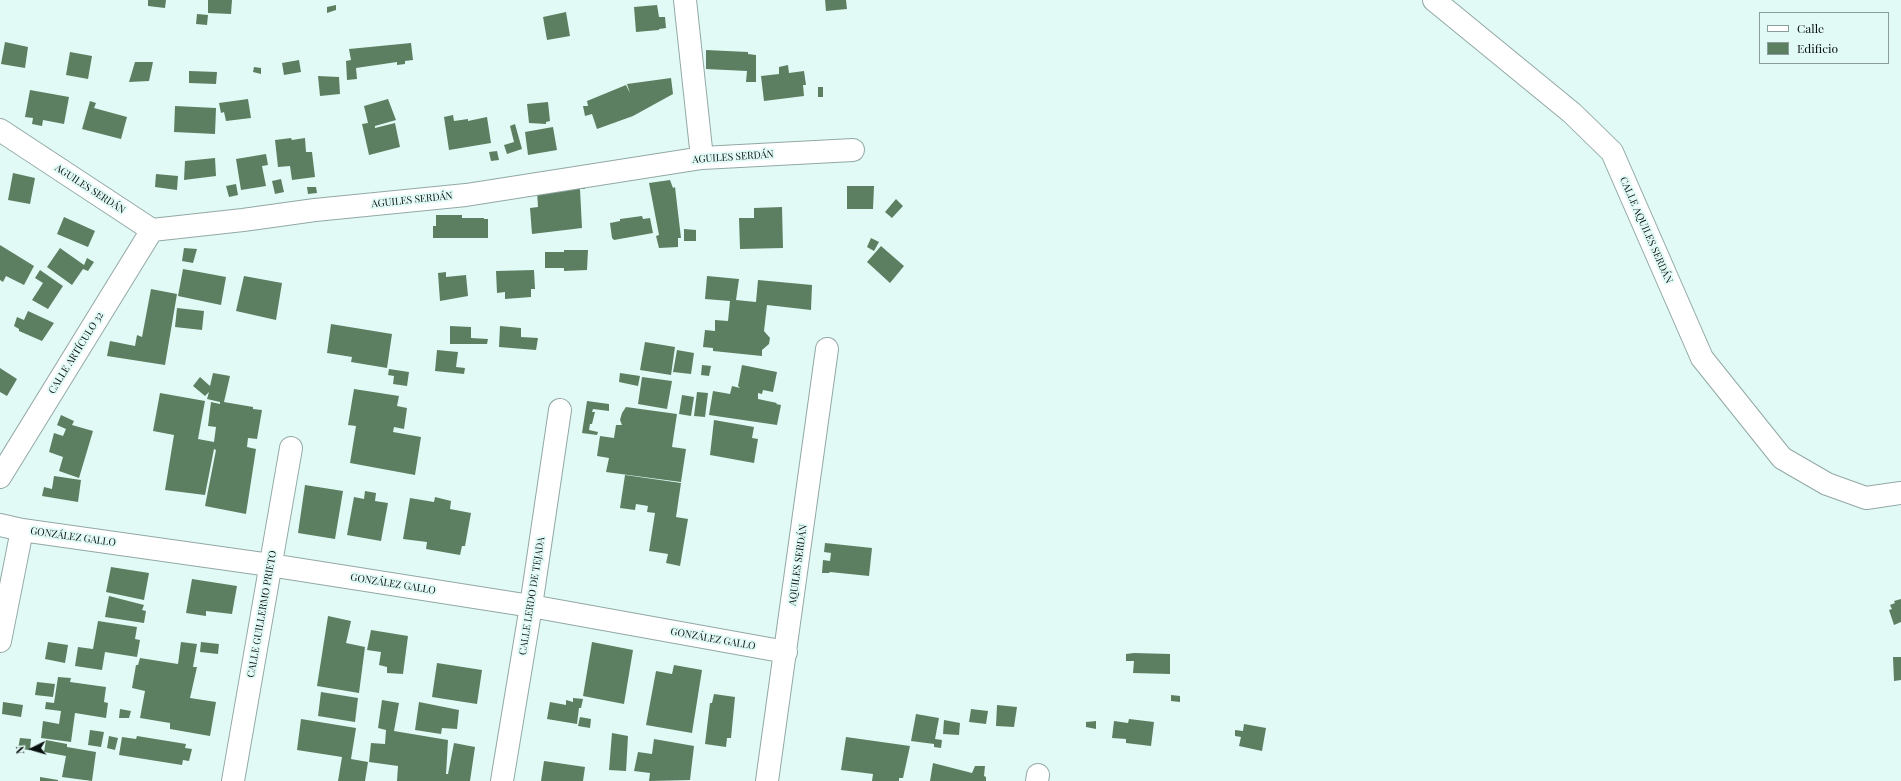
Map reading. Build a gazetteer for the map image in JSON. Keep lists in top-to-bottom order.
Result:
{
  "streets": {
    "street": [
      "AGUILES SERDÁN",
      "CALLE AQUILES SERDÁN",
      "CALLE ARTÍCULO 32",
      "GONZÁLEZ GALLO",
      "AQUILES SERDÁN",
      "CALLE LERDO DE TEJADA",
      "CALLE GUILLERMO PRIETO"
    ]
  },
  "crossings": [
    ["AGUILES SERDÁN", "CALLE ARTÍCULO 32"],
    ["GONZÁLEZ GALLO", "AQUILES SERDÁN"],
    ["GONZÁLEZ GALLO", "CALLE LERDO DE TEJADA"],
    ["GONZÁLEZ GALLO", "CALLE GUILLERMO PRIETO"]
  ],
  "legend": ["Calle", "Edificio"],
  "north": "left"
}
